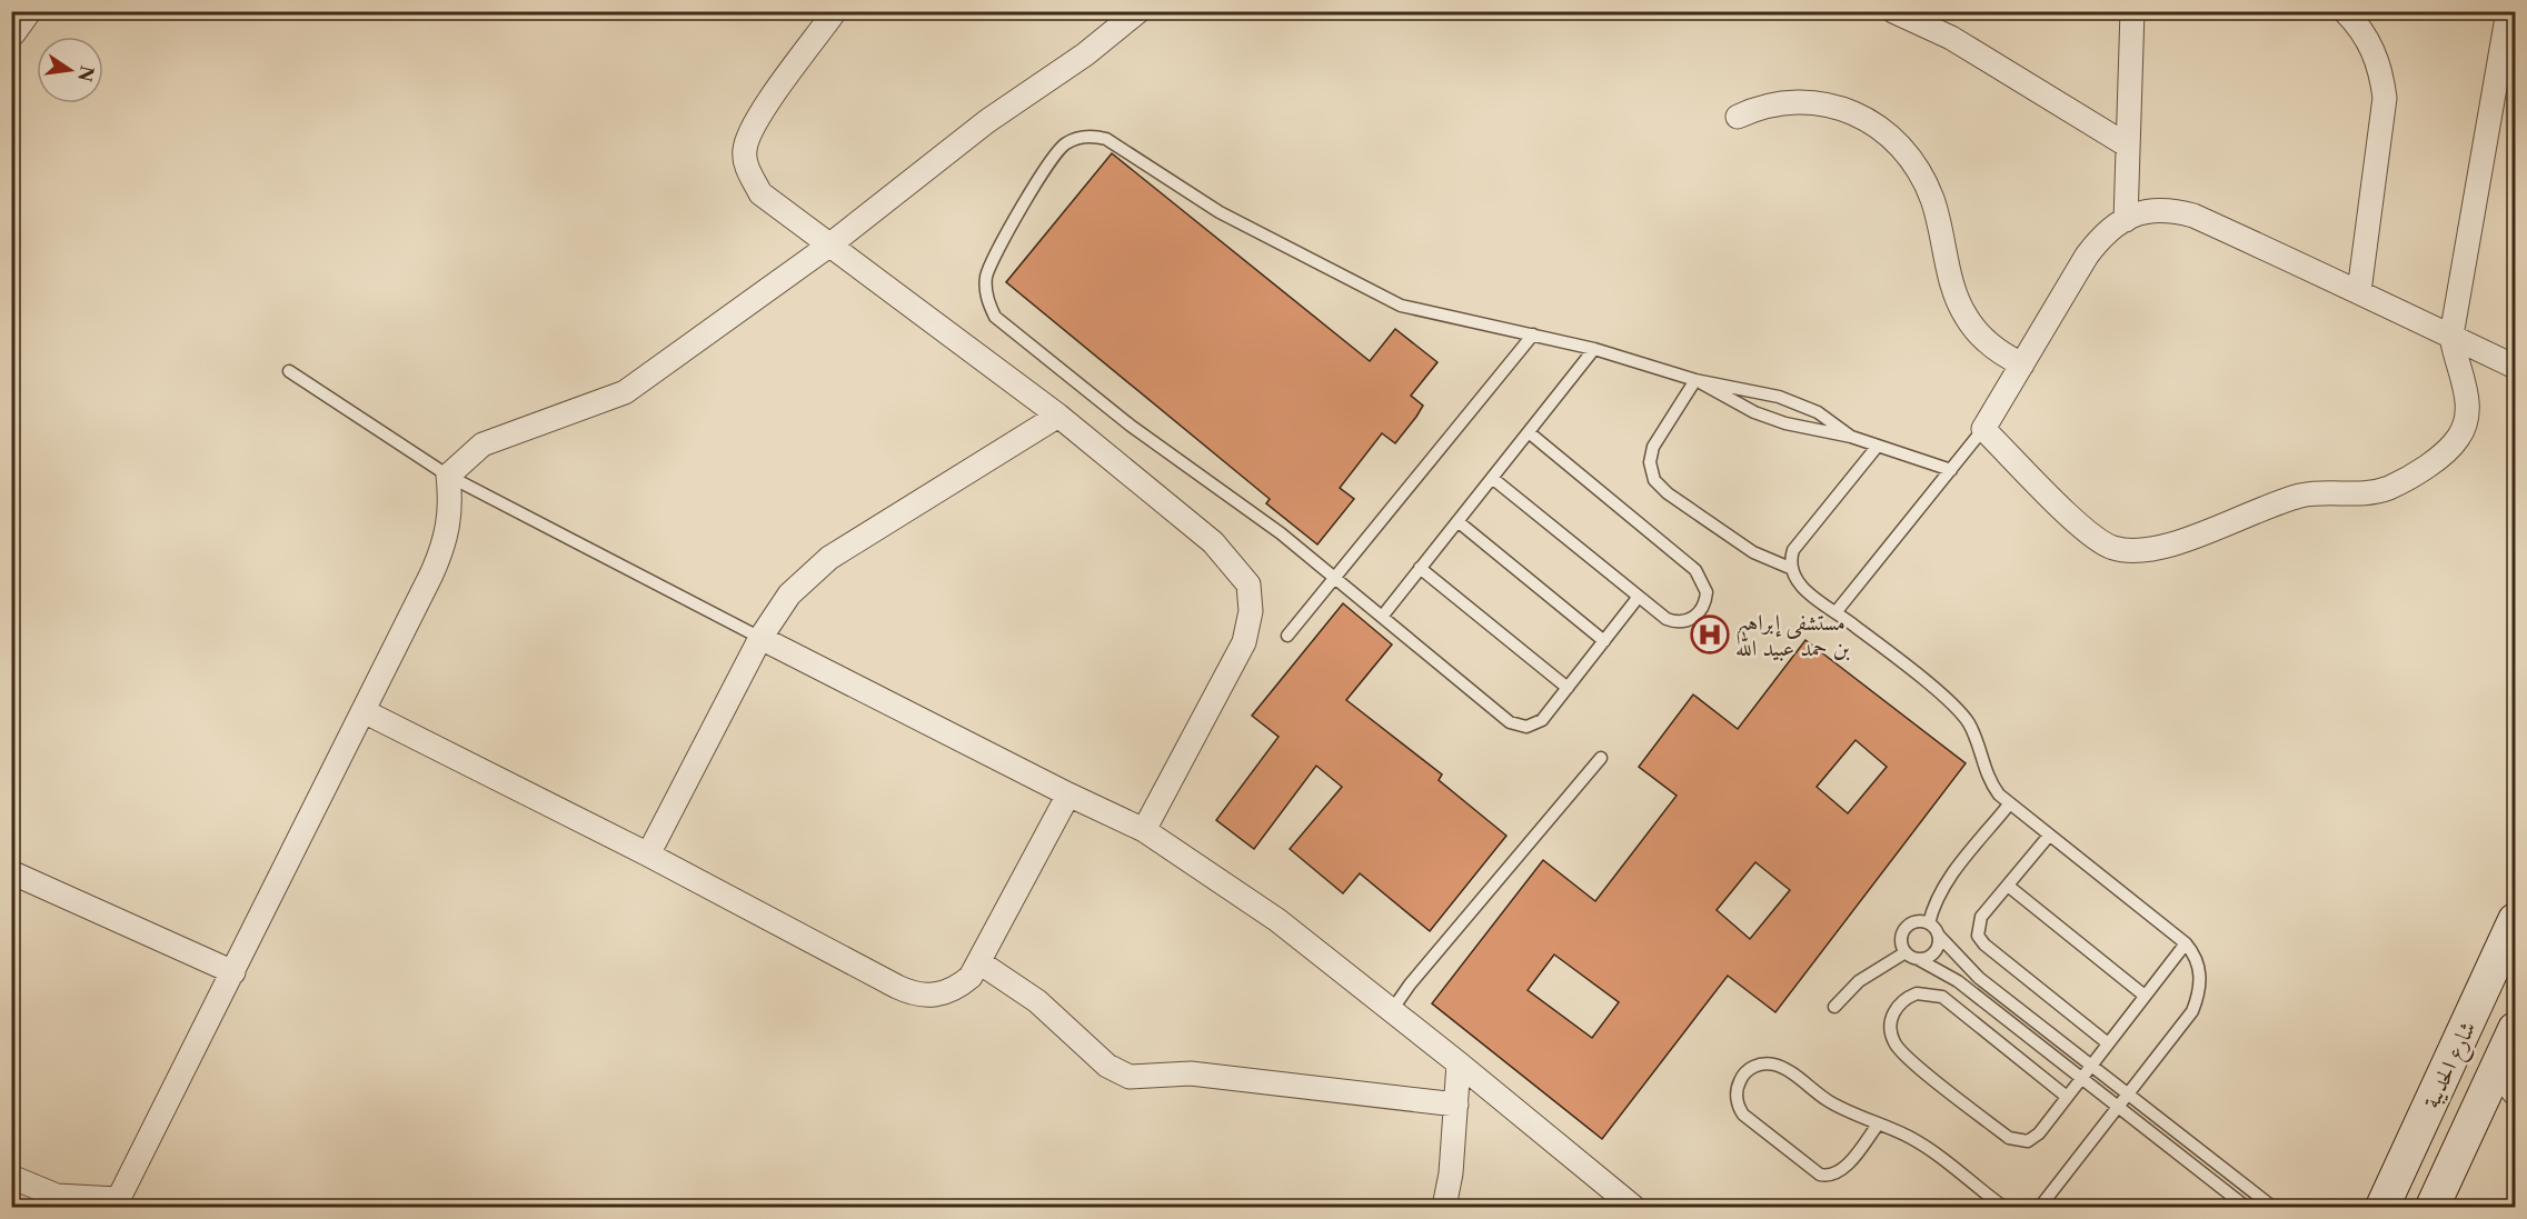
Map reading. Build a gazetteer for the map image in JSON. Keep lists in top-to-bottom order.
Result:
{
  "streets": {
    "main road": ["شارع الحديبة"]
  },
  "places": {
    "hospital": ["مستشفى إبراهيم بن حمد عبيد الله"]
  },
  "north": "right"
}
